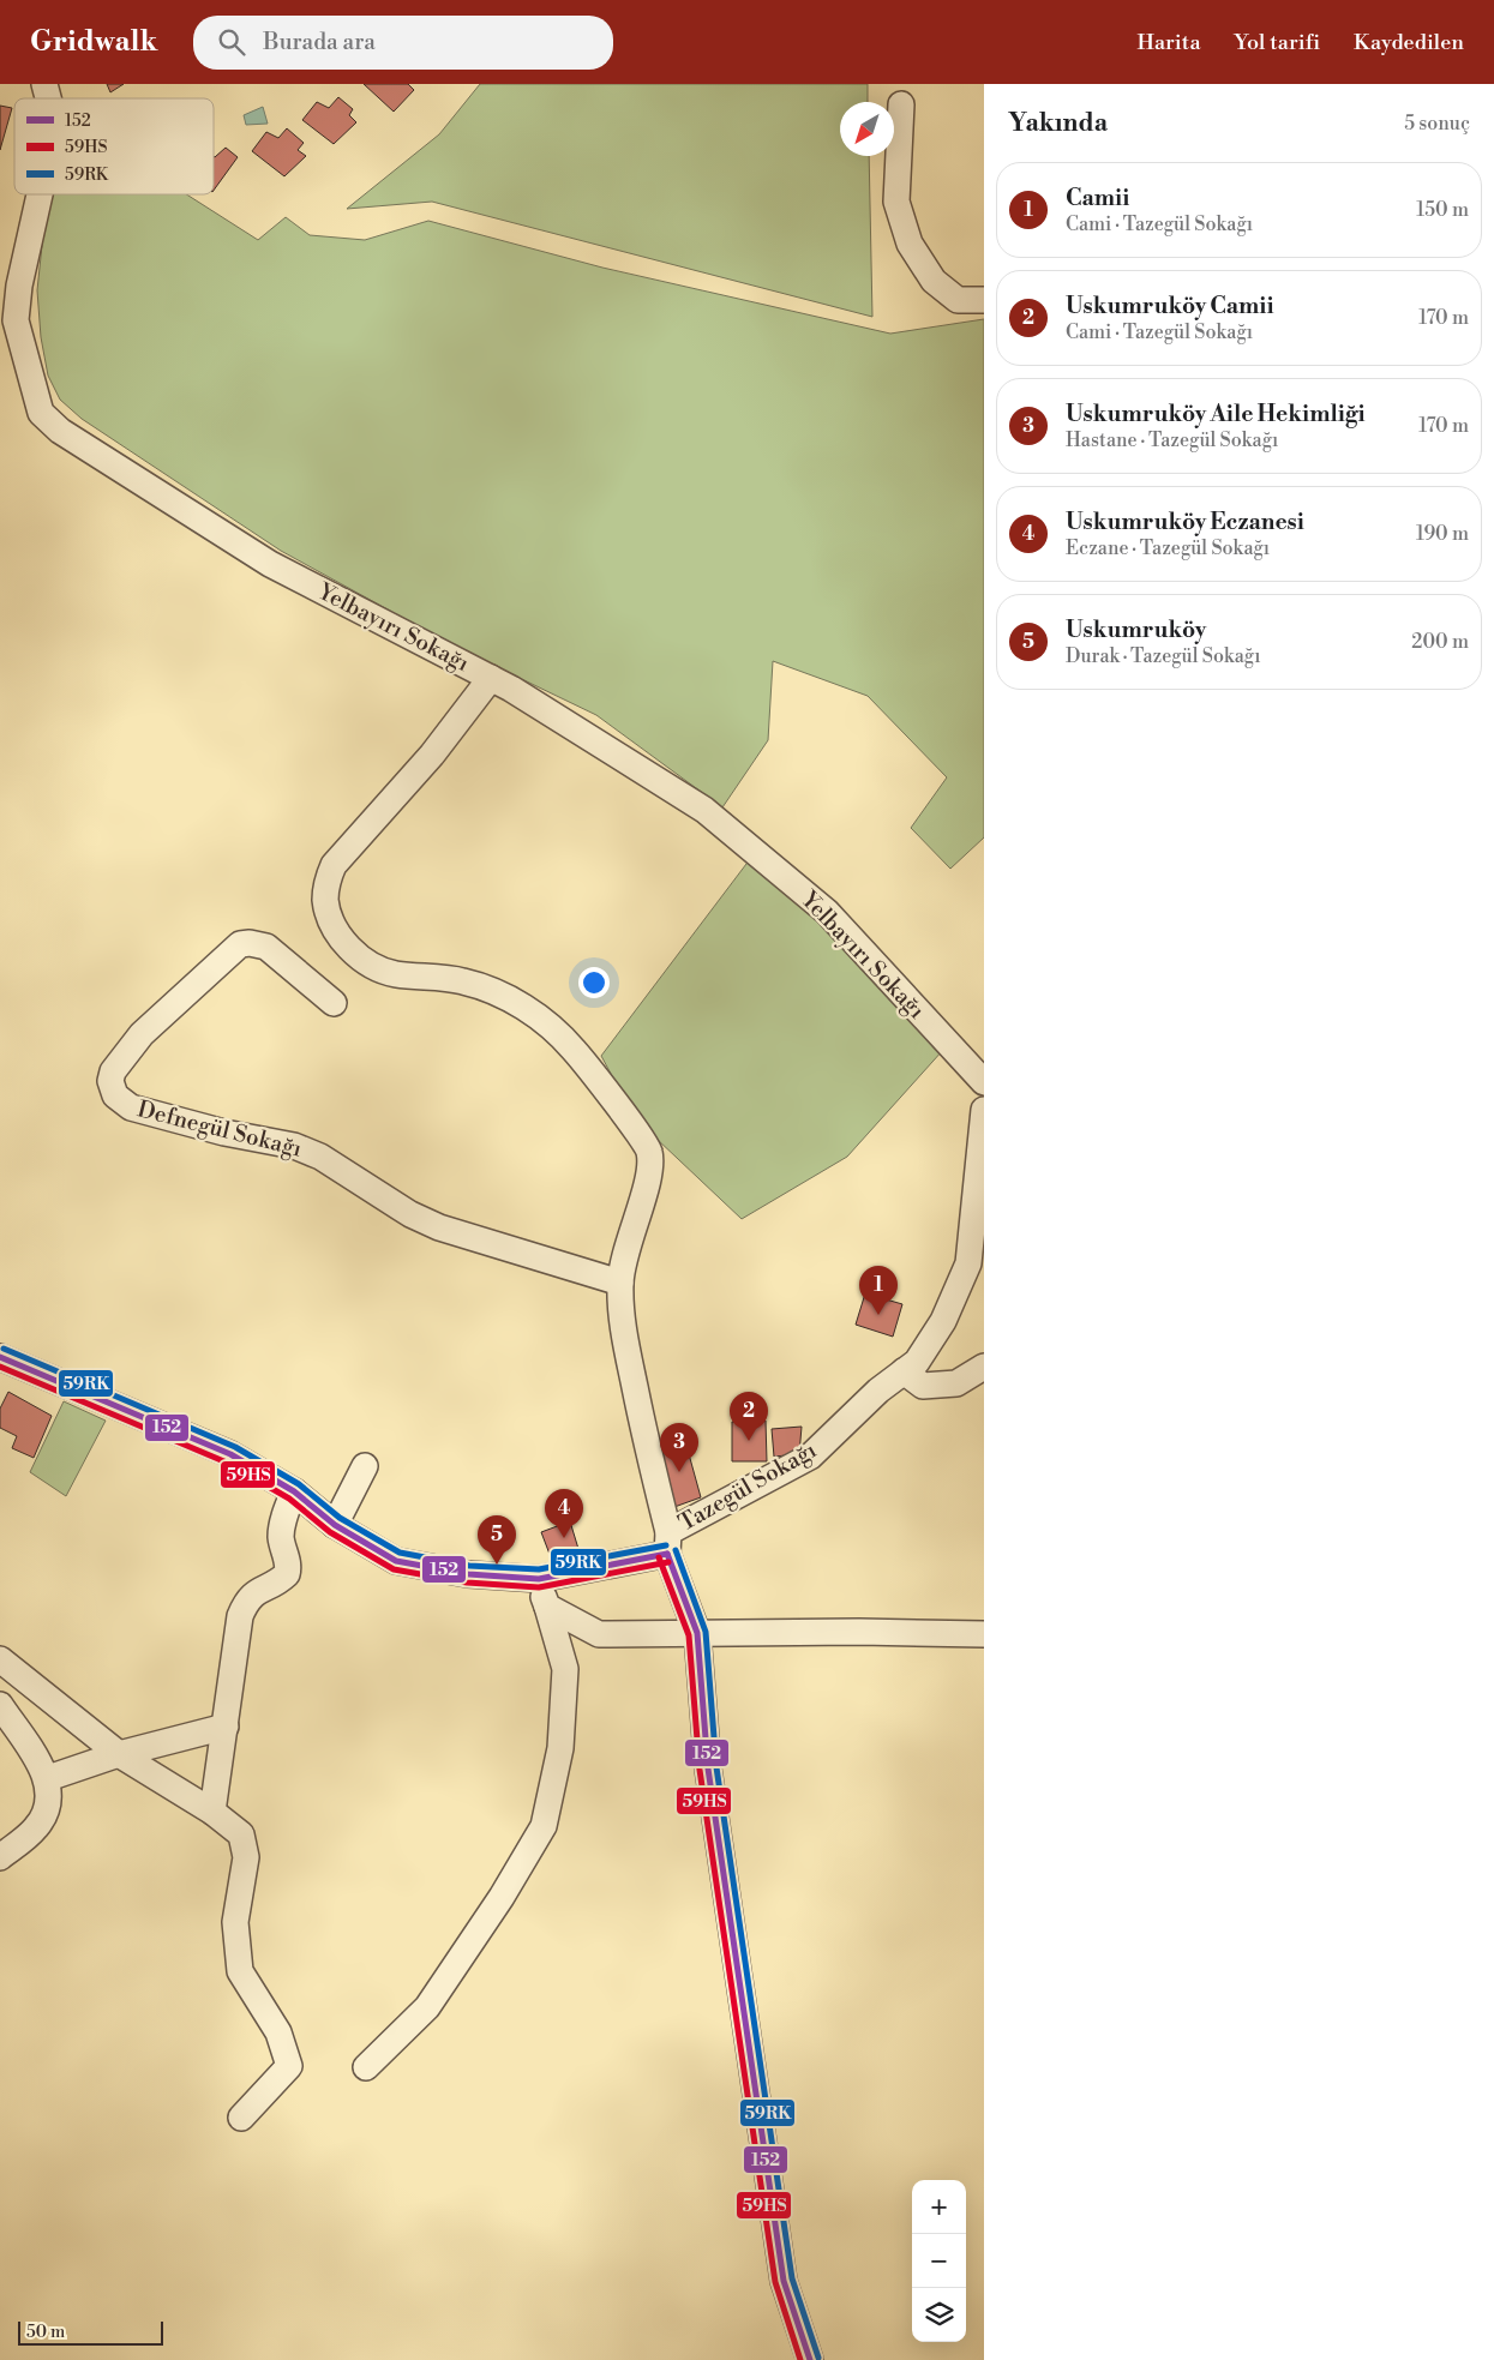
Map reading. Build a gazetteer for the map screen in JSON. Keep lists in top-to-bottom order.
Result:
{
  "streets": {
    "street": ["Yelbayırı Sokağı", "Defnegül Sokağı", "Tazegül Sokağı"]
  },
  "lines": ["transit line 59RK", "transit line 152", "transit line 59HS"],
  "legend": ["152", "59HS", "59RK"],
  "scale_bar": "50 m",
  "north": "bottom left",
  "page": {
    "header": "Gridwalk",
    "search": "Burada ara",
    "nav": ["Harita", "Yol tarifi", "Kaydedilen"],
    "heading": ["Yakında", "5 sonuç"],
    "list": [
      {
        "mark": "1",
        "name": "Camii",
        "note": "Cami · Tazegül Sokağı",
        "value": "150 m"
      },
      {
        "mark": "2",
        "name": "Uskumruköy Camii",
        "note": "Cami · Tazegül Sokağı",
        "value": "170 m"
      },
      {
        "mark": "3",
        "name": "Uskumruköy Aile Hekimliği",
        "note": "Hastane · Tazegül Sokağı",
        "value": "170 m"
      },
      {
        "mark": "4",
        "name": "Uskumruköy Eczanesi",
        "note": "Eczane · Tazegül Sokağı",
        "value": "190 m"
      },
      {
        "mark": "5",
        "name": "Uskumruköy",
        "note": "Durak · Tazegül Sokağı",
        "value": "200 m"
      }
    ],
    "pins": [
      "1",
      "2",
      "3",
      "4",
      "5"
    ],
    "map_buttons": ["+", "−"],
    "scale": "50 m"
  }
}
